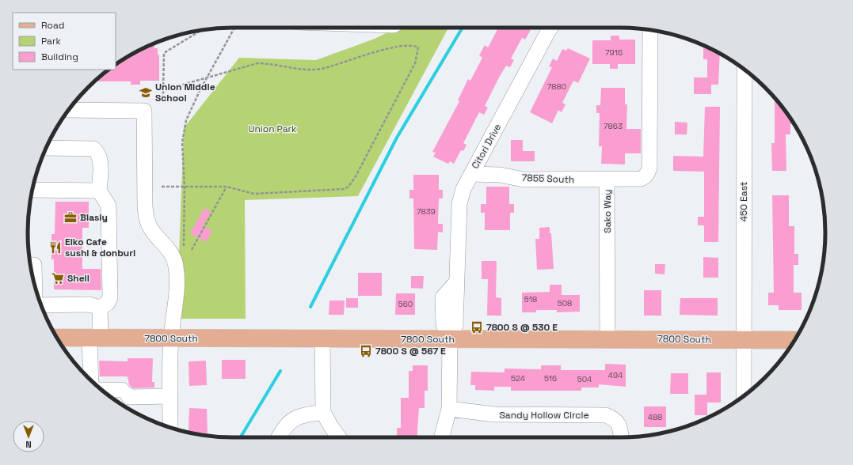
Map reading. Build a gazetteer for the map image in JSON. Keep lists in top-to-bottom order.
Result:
{
  "streets": {
    "main road": ["7800 South"],
    "street": [
      "Citori Drive",
      "7855 South",
      "450 East",
      "Sako Way",
      "Sandy Hollow Circle"
    ]
  },
  "crossings": [
    ["Citori Drive", "7855 South"],
    ["Citori Drive", "7800 South"],
    ["Citori Drive", "Sandy Hollow Circle"],
    ["7855 South", "Sako Way"],
    ["450 East", "7800 South"],
    ["Sako Way", "7800 South"]
  ],
  "parks": ["Union Park"],
  "places": {
    "school or university": ["Union Middle School"],
    "office": ["Biasly"],
    "restaurant": ["Eiko Cafe sushi & donburi"],
    "supermarket": ["Shell"],
    "bus stop": ["7800 S @ 530 E", "7800 S @ 567 E"]
  },
  "house_numbers": [
    "7916",
    "7880",
    "7863",
    "7839",
    "518",
    "508",
    "560",
    "494",
    "524",
    "516",
    "504",
    "488"
  ],
  "legend": ["Road", "Park", "Building"],
  "north": "bottom"
}
